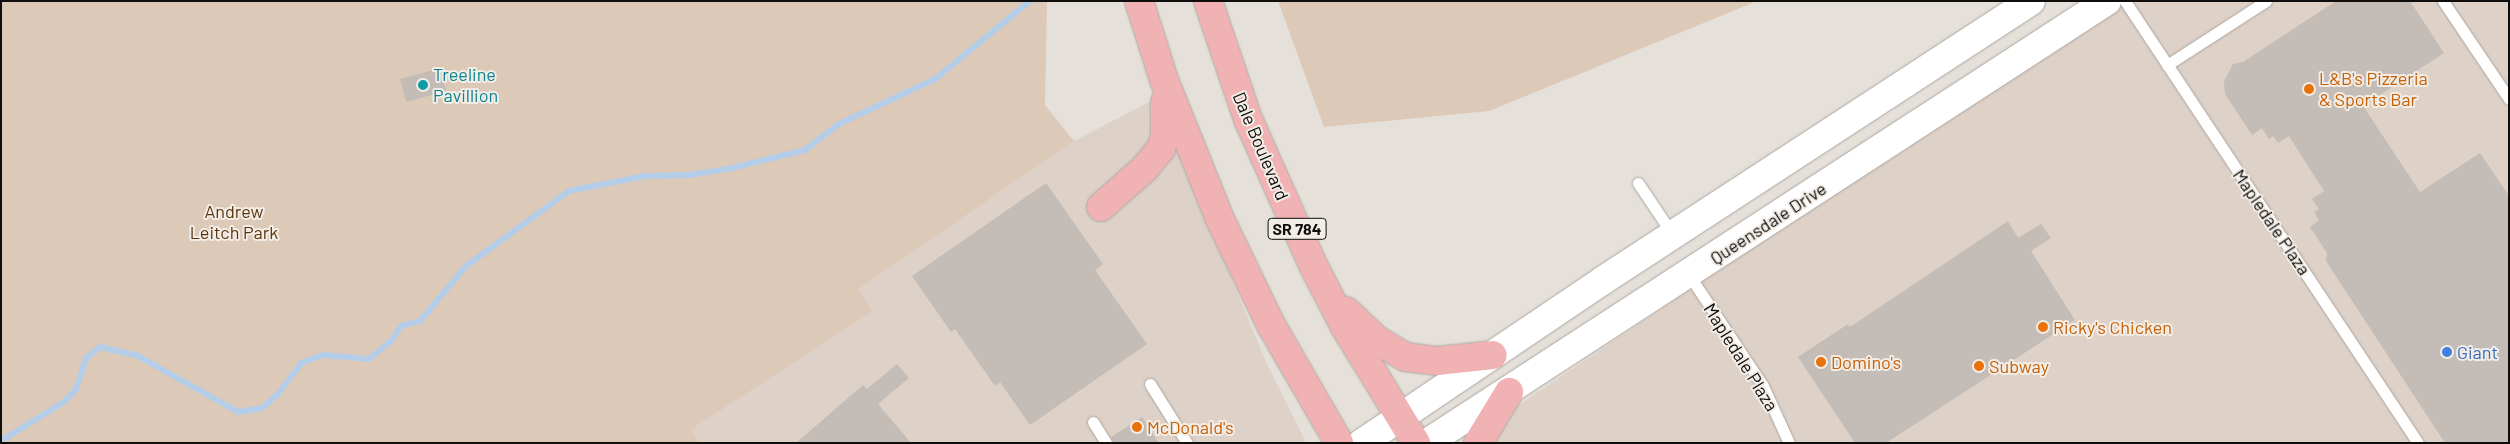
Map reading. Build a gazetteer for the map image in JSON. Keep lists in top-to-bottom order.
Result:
{
  "streets": {
    "main road": ["Dale Boulevard", "SR 784"],
    "street": ["Queensdale Drive"],
    "lane": ["Mapledale Plaza"]
  },
  "crossings": [
    ["Mapledale Plaza", "Queensdale Drive"]
  ],
  "parks": ["Andrew Leitch Park"],
  "places": [
    "Treeline Pavillion",
    "L&B's Pizzeria & Sports Bar",
    "Ricky's Chicken",
    "Giant",
    "Domino's",
    "Subway",
    "McDonald's"
  ]
}
